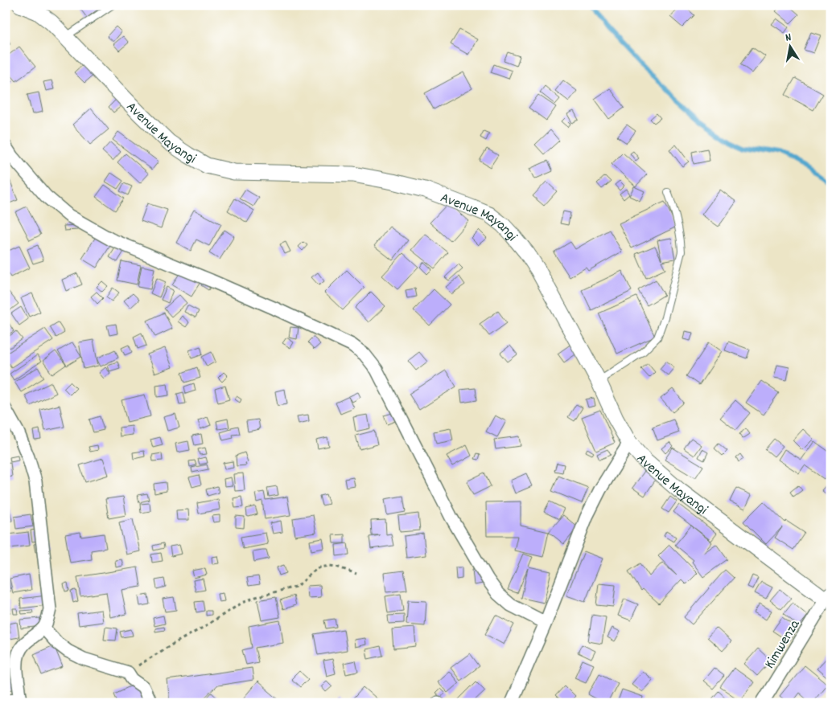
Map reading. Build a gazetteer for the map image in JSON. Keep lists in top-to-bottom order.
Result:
{
  "streets": {
    "street": ["Avenue Mayangi", "Kimwenza"]
  },
  "crossings": [
    ["Avenue Mayangi", "Kimwenza"]
  ],
  "north": "top"
}
